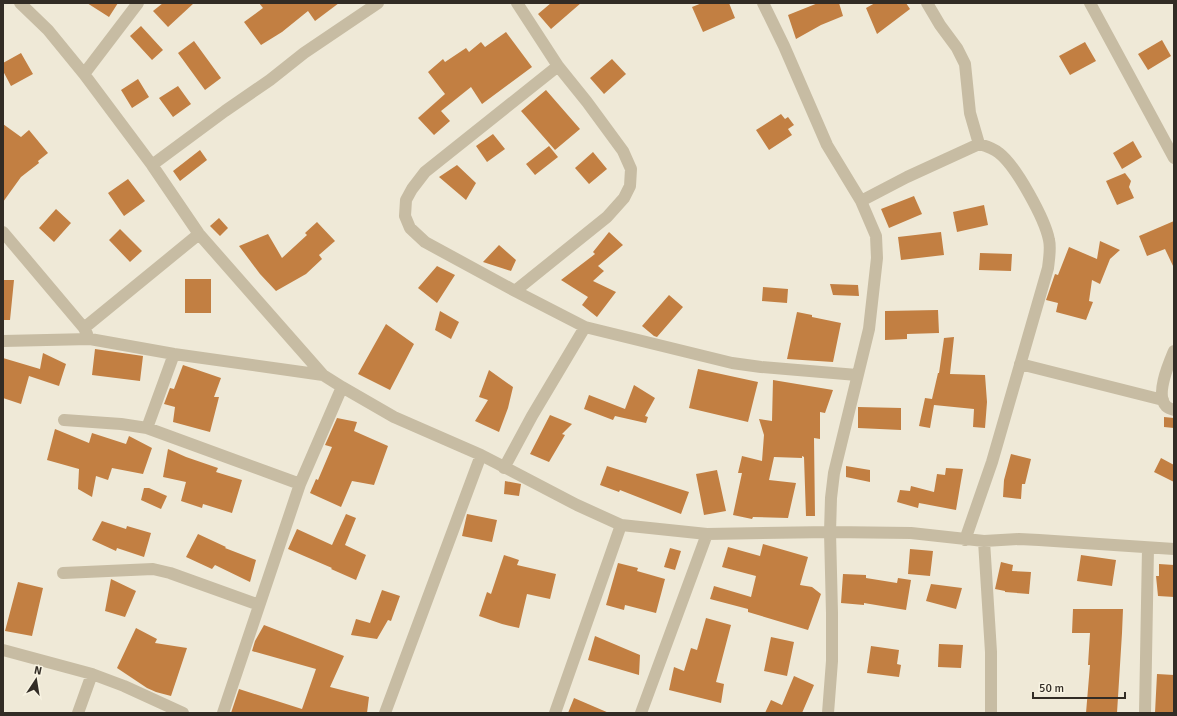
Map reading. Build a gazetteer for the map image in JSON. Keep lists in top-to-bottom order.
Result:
{
  "scale_bar": "50 m",
  "north": "top"
}
